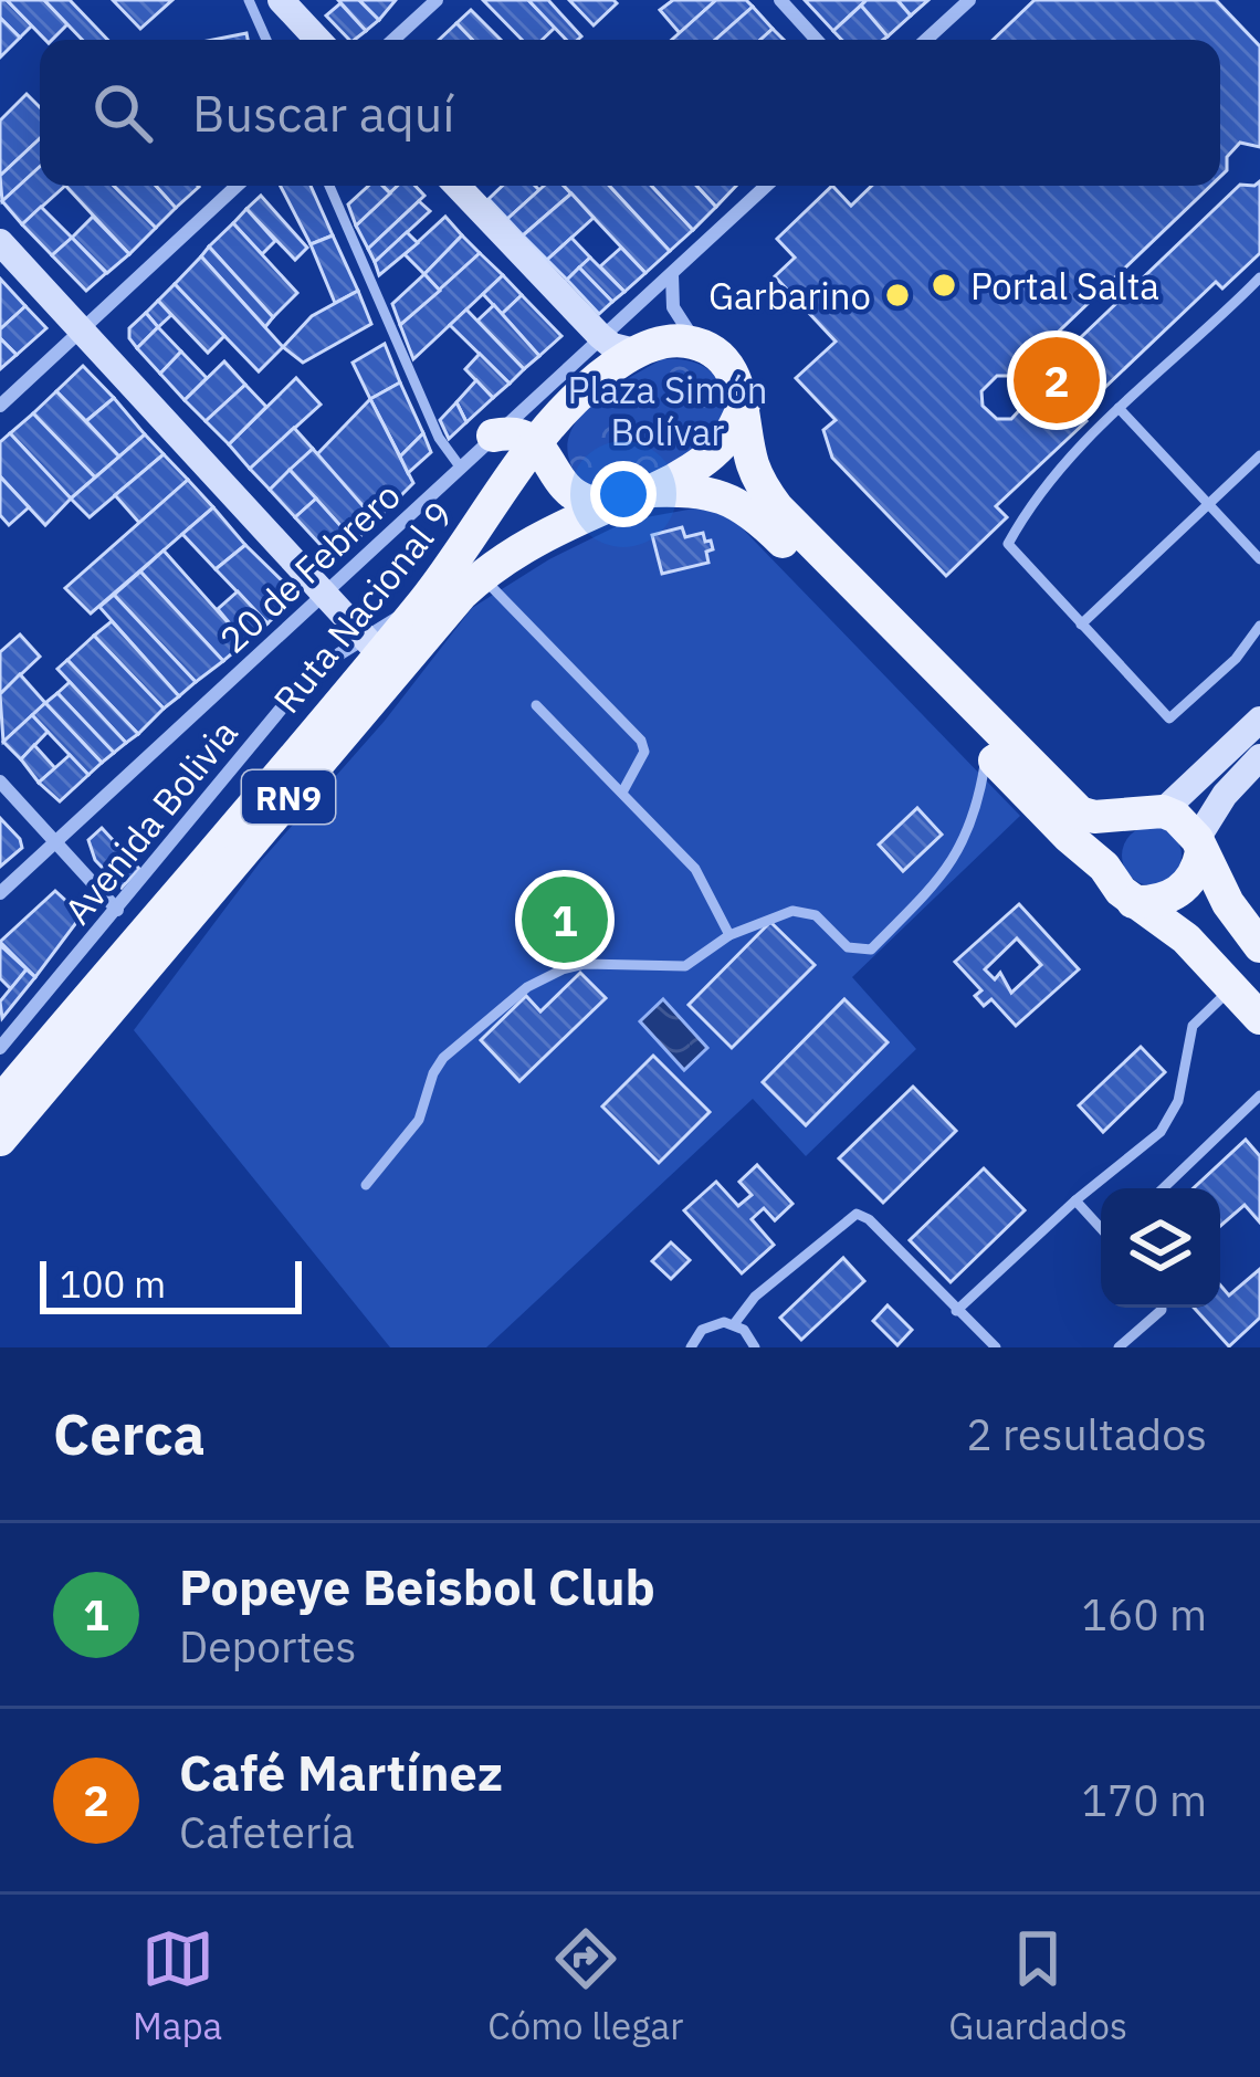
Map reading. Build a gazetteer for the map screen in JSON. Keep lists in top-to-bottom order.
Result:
{
  "streets": {
    "main road": ["Ruta Nacional 9", "RN9"],
    "street": ["20 de Febrero", "Avenida Bolivia"]
  },
  "crossings": [
    ["Ruta Nacional 9", "Avenida Bolivia"]
  ],
  "parks": ["Plaza Simón Bolívar"],
  "places": ["Portal Salta", "Garbarino"],
  "scale_bar": "100 m",
  "page": {
    "search": "Buscar aquí",
    "pins": ["2", "1"],
    "scale": "100 m",
    "heading": ["Cerca", "2 resultados"],
    "list": [
      {
        "mark": "1",
        "name": "Popeye Beisbol Club",
        "note": "Deportes",
        "value": "160 m"
      },
      {
        "mark": "2",
        "name": "Café Martínez",
        "note": "Cafetería",
        "value": "170 m"
      }
    ],
    "nav": ["Mapa", "Cómo llegar", "Guardados"]
  }
}
